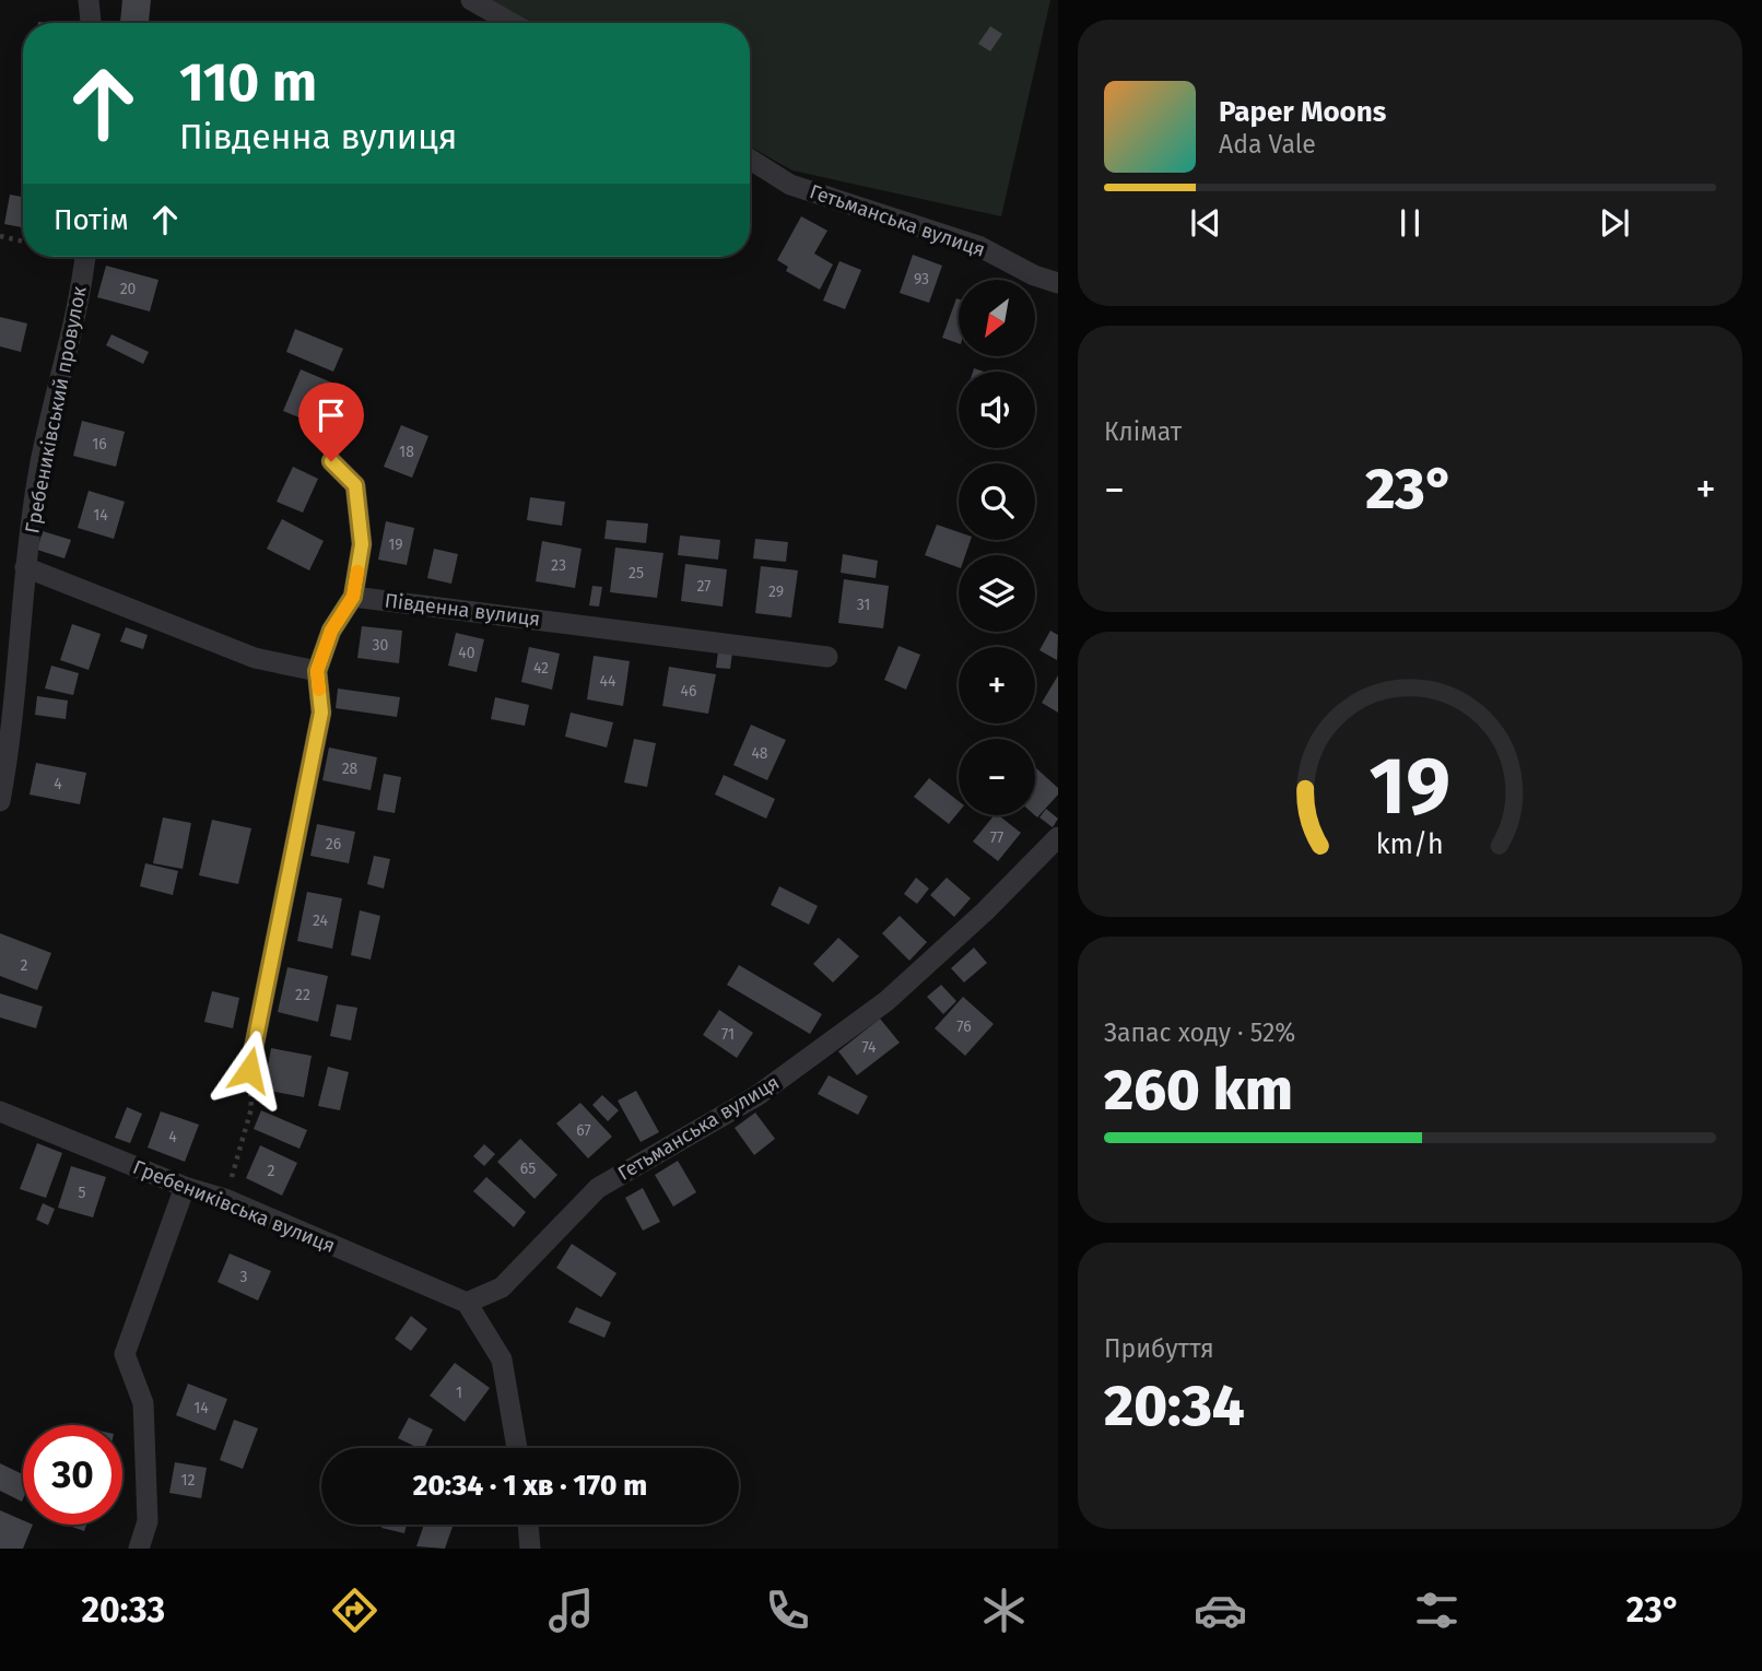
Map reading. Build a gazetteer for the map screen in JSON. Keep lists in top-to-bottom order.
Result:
{
  "streets": {
    "street": [
      "Гетьманська вулиця",
      "Гребениківський провулок",
      "Південна вулиця",
      "Гребениківська вулиця"
    ]
  },
  "crossings": [
    ["Гетьманська вулиця", "Гребениківська вулиця"]
  ],
  "house_numbers": [
    "93",
    "20",
    "16",
    "18",
    "14",
    "19",
    "23",
    "25",
    "27",
    "29",
    "31",
    "30",
    "40",
    "42",
    "44",
    "46",
    "48",
    "28",
    "4",
    "77",
    "26",
    "24",
    "2",
    "22",
    "76",
    "71",
    "74",
    "67",
    "4",
    "65",
    "2",
    "5",
    "3",
    "1",
    "14",
    "12"
  ],
  "north": "bottom left",
  "page": {
    "turn": ["110 m", "Південна вулиця"],
    "song": ["Paper Moons", "Ada Vale"],
    "then": "Потім",
    "map_buttons": ["+", "−"],
    "tile": [
      "Клімат",
      ["Запас ходу · 52%", "260 km"],
      ["Прибуття", "20:34"]
    ],
    "heat": ["−", "23°", "+"],
    "limit": "30",
    "trip": "20:34 · 1 хв · 170 m",
    "tabs": ["20:33", "23°"],
    "gauge": ["19", "km/h"]
  }
}
